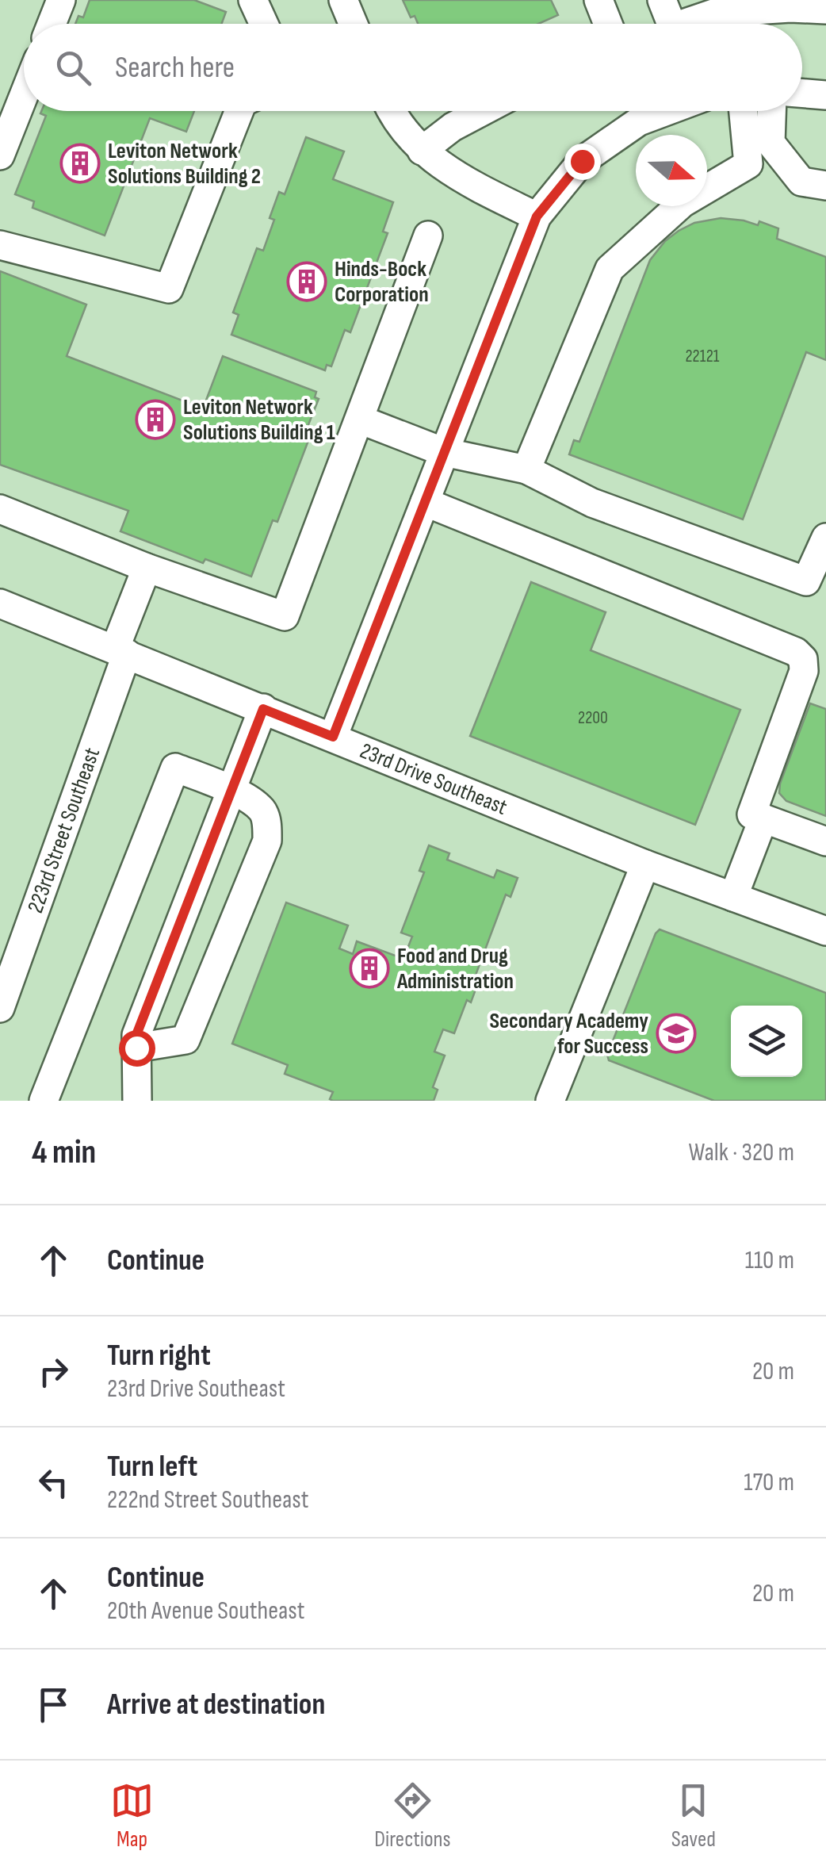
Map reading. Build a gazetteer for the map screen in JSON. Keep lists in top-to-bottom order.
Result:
{
  "streets": {
    "street": ["23rd Drive Southeast", "223rd Street Southeast"]
  },
  "crossings": [
    ["23rd Drive Southeast", "223rd Street Southeast"]
  ],
  "places": {
    "building": [
      "Leviton Network Solutions Building 2",
      "Hinds-Bock Corporation",
      "Leviton Network Solutions Building 1",
      "Food and Drug Administration"
    ],
    "school or university": ["Secondary Academy for Success"]
  },
  "house_numbers": ["22121", "2200"],
  "north": "right",
  "page": {
    "search": "Search here",
    "heading": ["4 min", "Walk · 320 m"],
    "list": [
      ["Continue", "110 m"],
      ["Turn right", "23rd Drive Southeast", "20 m"],
      ["Turn left", "222nd Street Southeast", "170 m"],
      ["Continue", "20th Avenue Southeast", "20 m"],
      "Arrive at destination"
    ],
    "nav": ["Map", "Directions", "Saved"]
  }
}
